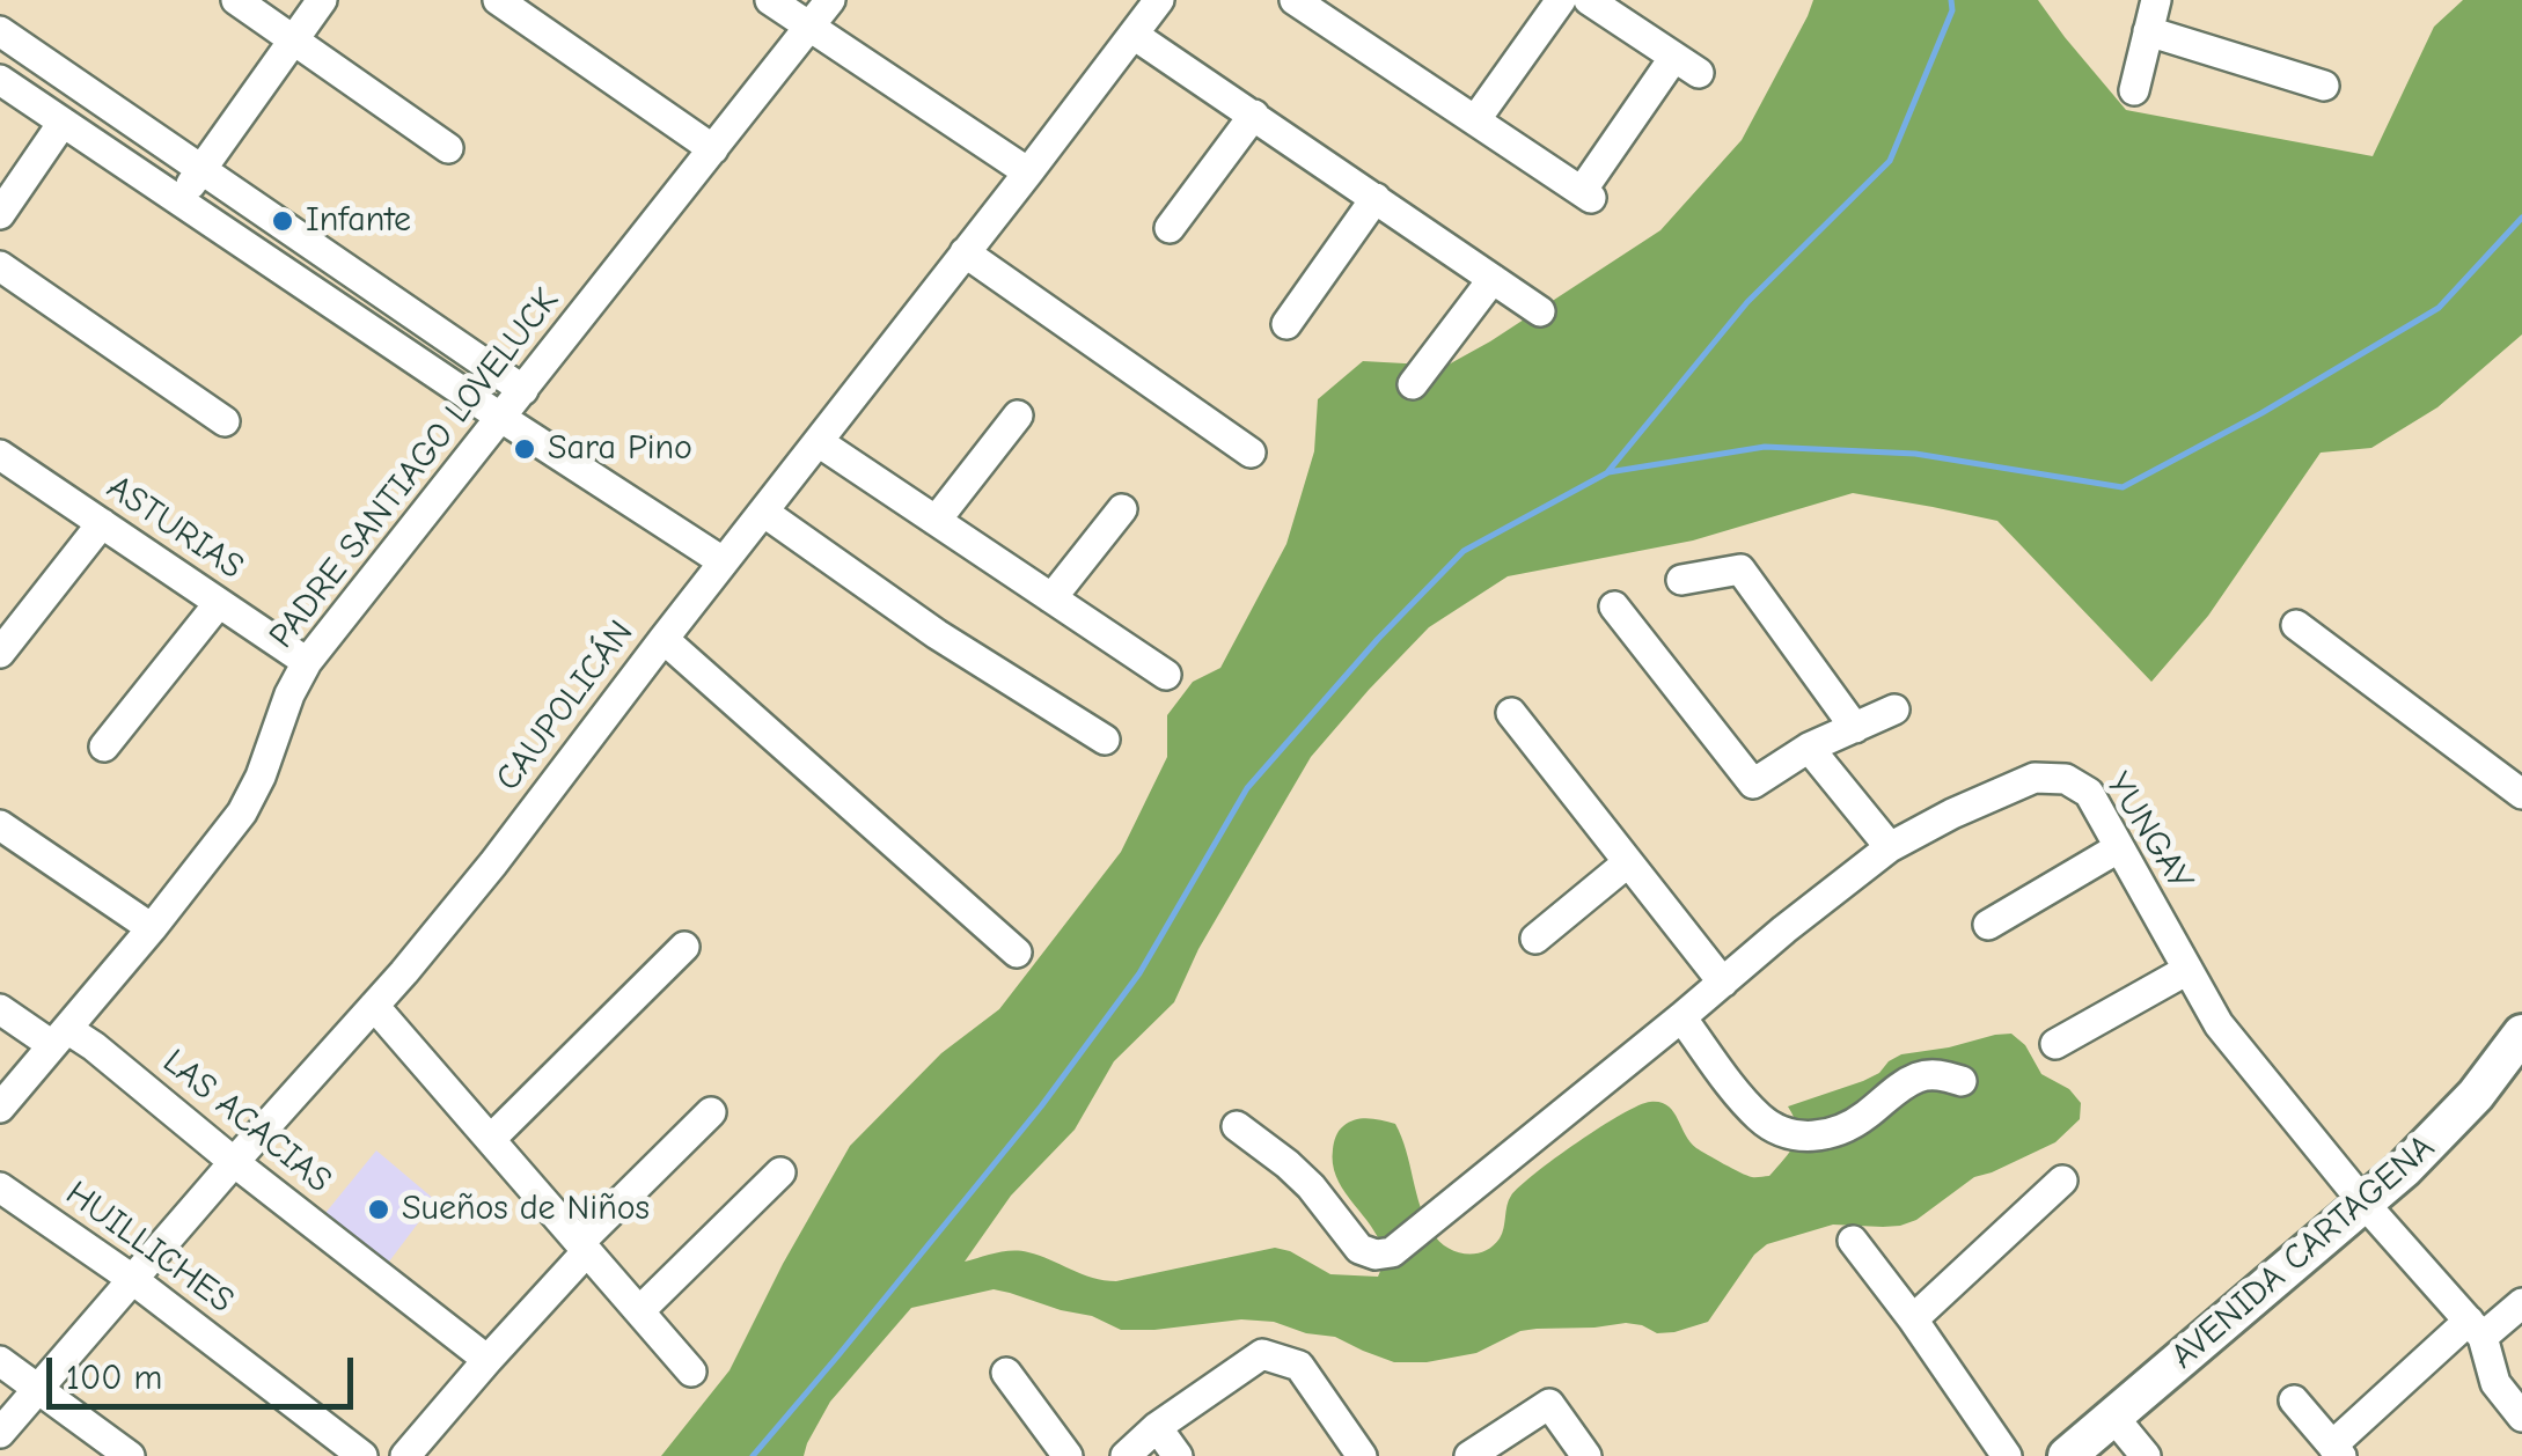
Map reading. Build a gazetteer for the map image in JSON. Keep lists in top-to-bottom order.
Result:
{
  "streets": {
    "main road": ["AVENIDA CARTAGENA"],
    "street": [
      "PADRE SANTIAGO LOVELUCK",
      "ASTURIAS",
      "CAUPOLICÁN",
      "YUNGAY",
      "LAS ACACIAS",
      "HUILLICHES"
    ]
  },
  "crossings": [
    ["PADRE SANTIAGO LOVELUCK", "ASTURIAS"],
    ["PADRE SANTIAGO LOVELUCK", "LAS ACACIAS"],
    ["CAUPOLICÁN", "LAS ACACIAS"],
    ["CAUPOLICÁN", "HUILLICHES"],
    ["YUNGAY", "AVENIDA CARTAGENA"]
  ],
  "places": ["Infante", "Sara Pino", "Sueños de Niños"],
  "scale_bar": "100 m"
}
